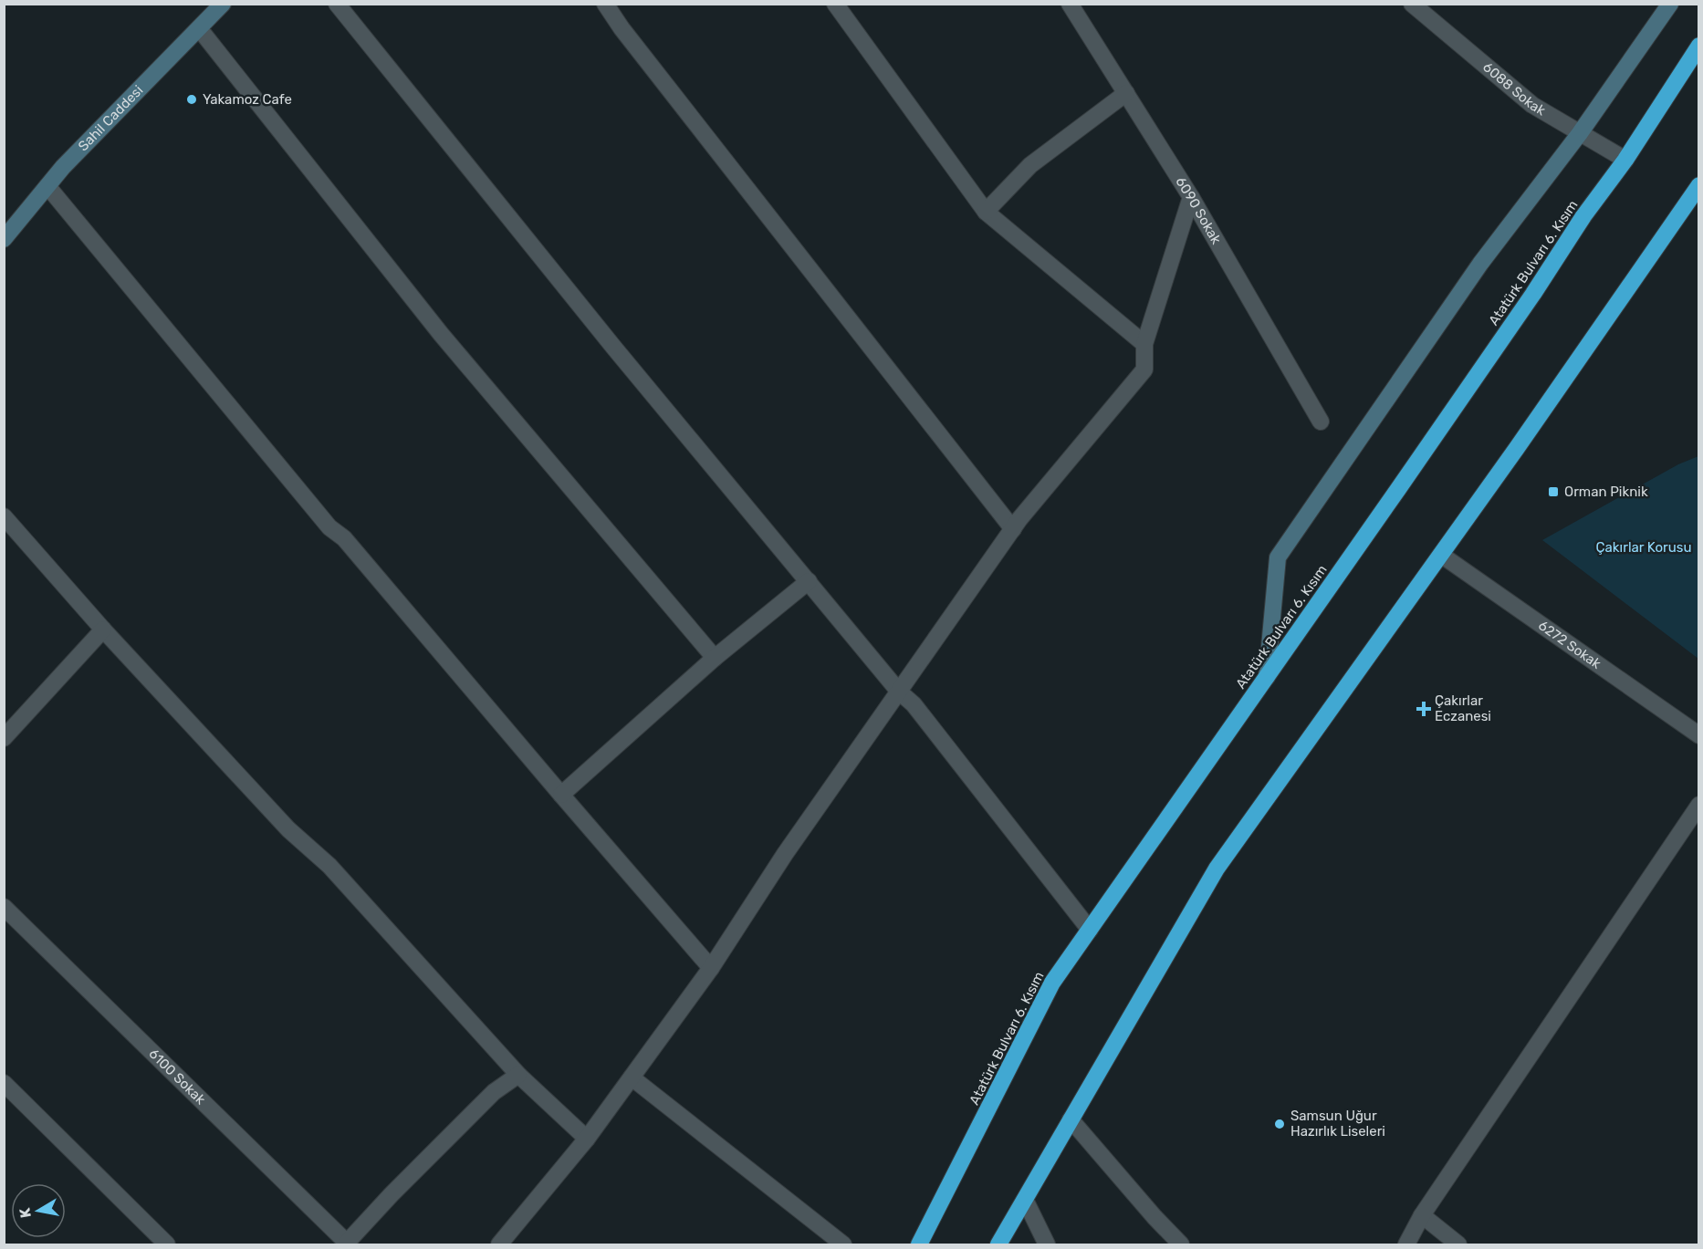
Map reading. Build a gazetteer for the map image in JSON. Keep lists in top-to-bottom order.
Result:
{
  "streets": {
    "highway": ["Atatürk Bulvarı 6. Kısım"],
    "street": [
      "6088 Sokak",
      "Sahil Caddesi",
      "6090 Sokak",
      "6272 Sokak",
      "6100 Sokak"
    ]
  },
  "crossings": [
    ["6088 Sokak", "Atatürk Bulvarı 6. Kısım"]
  ],
  "parks": ["Çakırlar Korusu"],
  "places": {
    "other": ["Yakamoz Cafe", "Samsun Uğur Hazırlık Liseleri"],
    "transit": ["Orman Piknik"],
    "health": ["Çakırlar Eczanesi"]
  },
  "north": "left"
}
